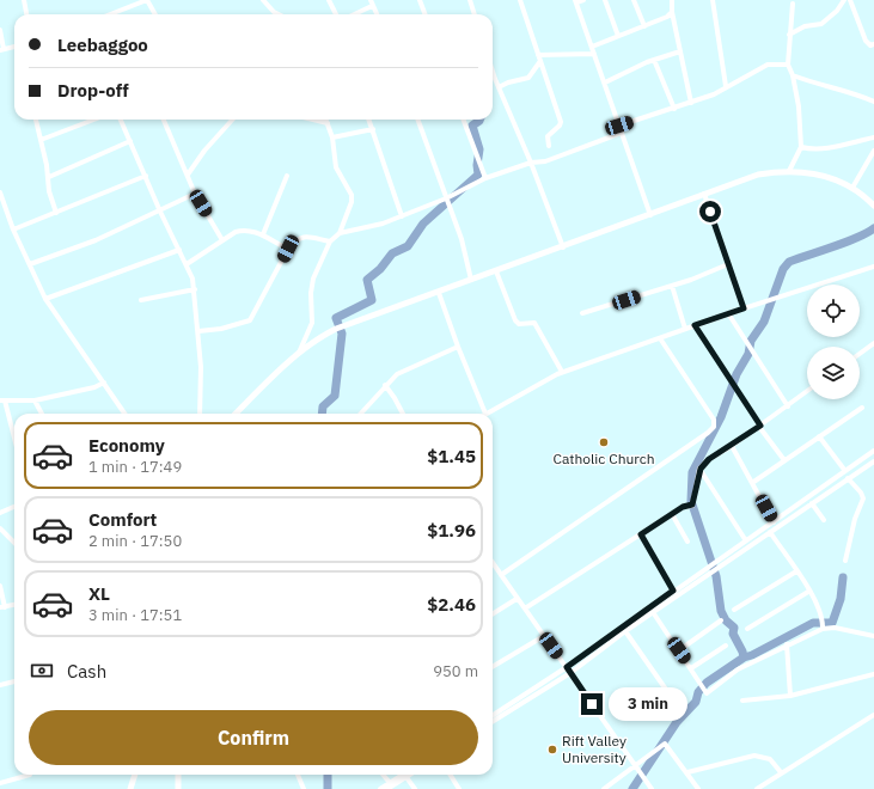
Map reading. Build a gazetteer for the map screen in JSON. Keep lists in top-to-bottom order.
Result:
{
  "places": ["Catholic Church", "Rift Valley University"],
  "page": {
    "banner": ["Leebaggoo", "Drop-off"],
    "list": [
      {
        "name": "Economy",
        "note": "1 min · 17:49",
        "value": "$1.45"
      },
      {
        "name": "Comfort",
        "note": "2 min · 17:50",
        "value": "$1.96"
      },
      {
        "name": "XL",
        "note": "3 min · 17:51",
        "value": "$2.46"
      }
    ],
    "pay": ["Cash", "950 m"],
    "bubble": "3 min",
    "buttons": "Confirm"
  }
}
